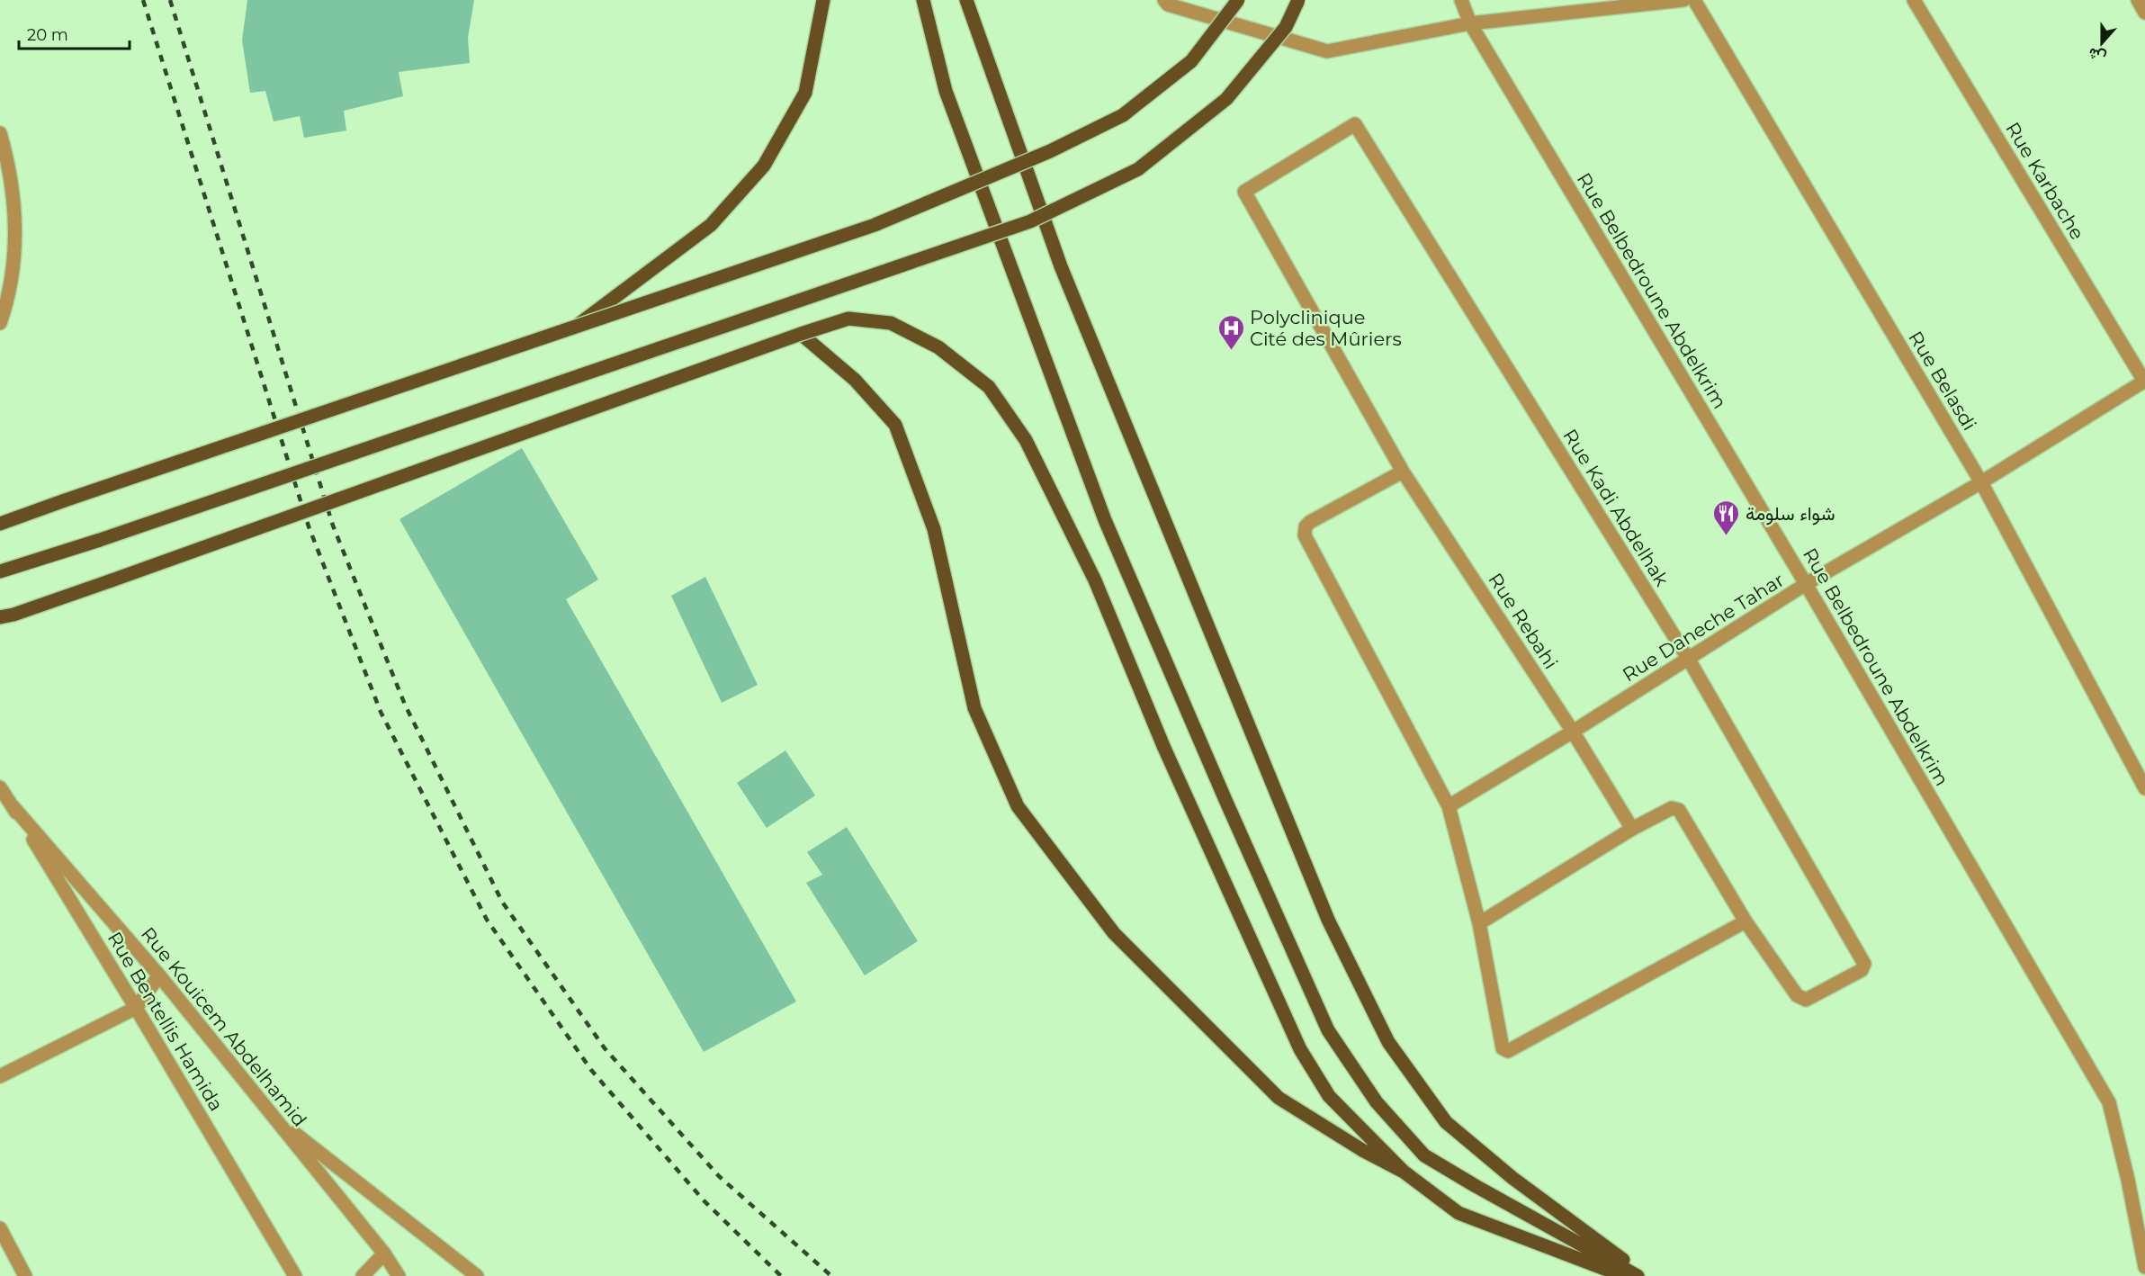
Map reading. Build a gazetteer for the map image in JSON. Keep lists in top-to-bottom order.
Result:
{
  "streets": {
    "street": [
      "Rue Karbache",
      "Rue Belbedroune Abdelkrim",
      "Rue Belasdi",
      "Rue Kadi Abdelhak",
      "Rue Rebahi",
      "Rue Daneche Tahar",
      "Rue Bentellis Hamida",
      "Rue Kouicem Abdelhamid"
    ]
  },
  "crossings": [
    ["Rue Karbache", "Rue Daneche Tahar"],
    ["Rue Belbedroune Abdelkrim", "Rue Daneche Tahar"],
    ["Rue Belasdi", "Rue Daneche Tahar"],
    ["Rue Kadi Abdelhak", "Rue Rebahi"],
    ["Rue Kadi Abdelhak", "Rue Daneche Tahar"],
    ["Rue Rebahi", "Rue Daneche Tahar"],
    ["Rue Bentellis Hamida", "Rue Kouicem Abdelhamid"]
  ],
  "places": {
    "hospital": ["Polyclinique Cité des Mûriers"],
    "restaurant": ["شواء سلومة"]
  },
  "scale_bar": "20 m",
  "north": "bottom"
}
